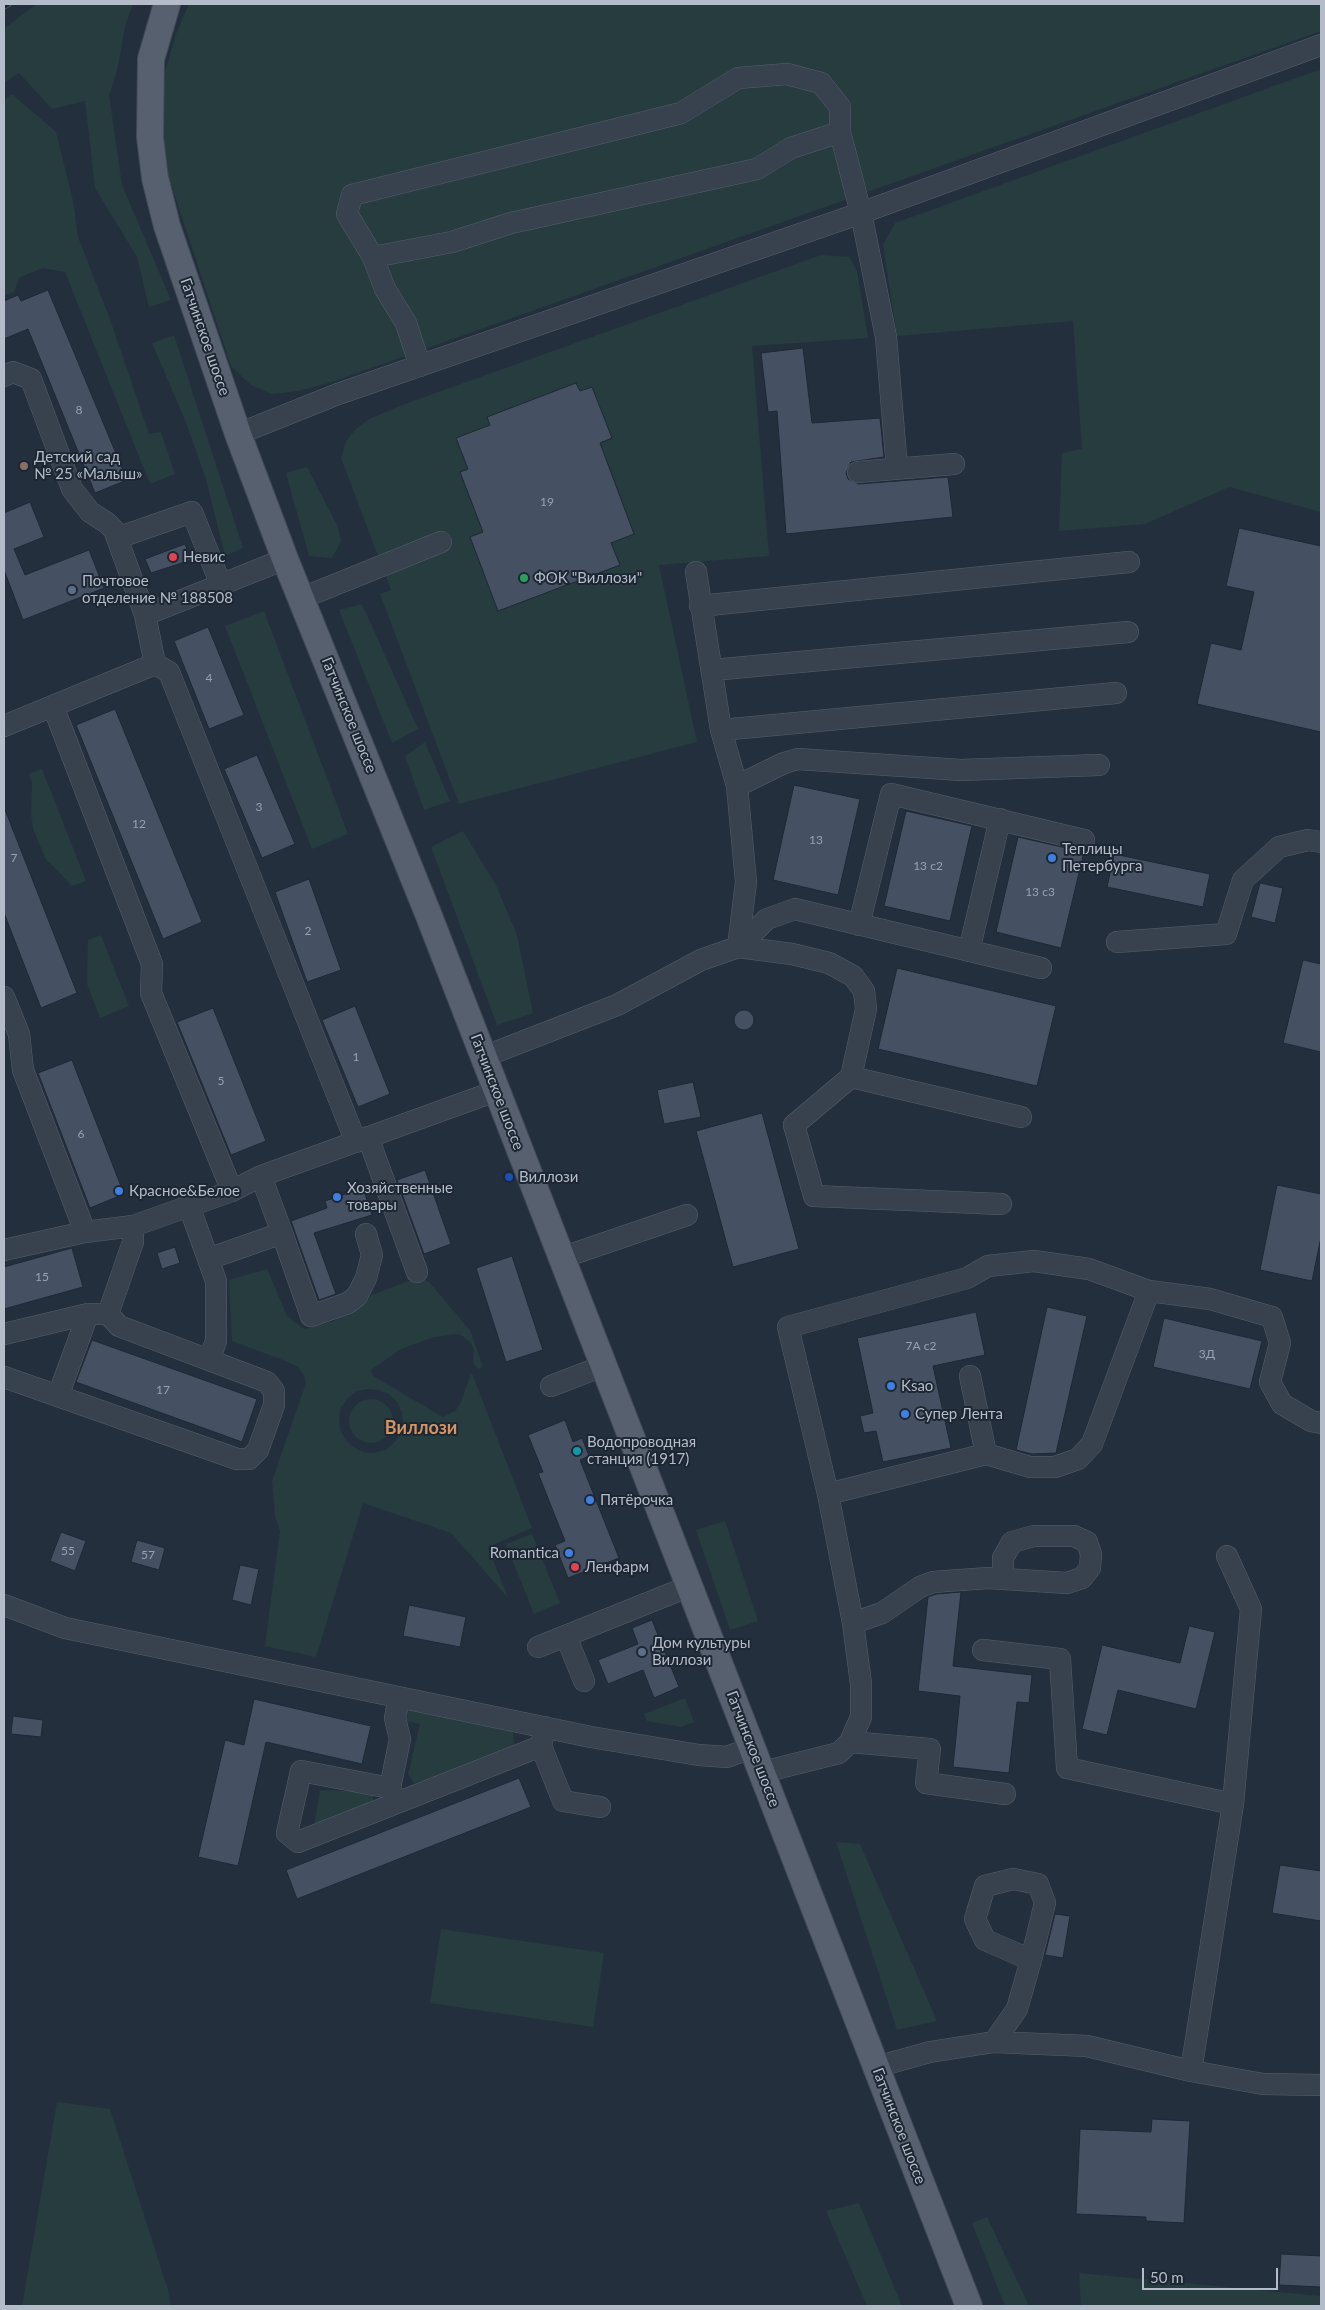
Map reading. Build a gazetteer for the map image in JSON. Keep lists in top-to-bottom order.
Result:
{
  "streets": {
    "main road": ["Гатчинское шоссе"]
  },
  "districts": ["Виллози"],
  "places": [
    "Детский сад № 25 «Малыш»",
    "Невис",
    "ФОК \"Виллози\"",
    "Почтовое отделение № 188508",
    "Теплицы Петербурга",
    "Виллози",
    "Красное&Белое",
    "Хозяйственные товары",
    "Ksao",
    "Супер Лента",
    "Водопроводная станция (1917)",
    "Пятёрочка",
    "Romantica",
    "Ленфарм",
    "Дом культуры Виллози"
  ],
  "house_numbers": [
    "8",
    "19",
    "4",
    "3",
    "12",
    "13",
    "7",
    "13 с2",
    "13 с3",
    "2",
    "1",
    "5",
    "6",
    "15",
    "7А с2",
    "3Д",
    "17",
    "55",
    "57"
  ],
  "scale_bar": "50 m"
}
